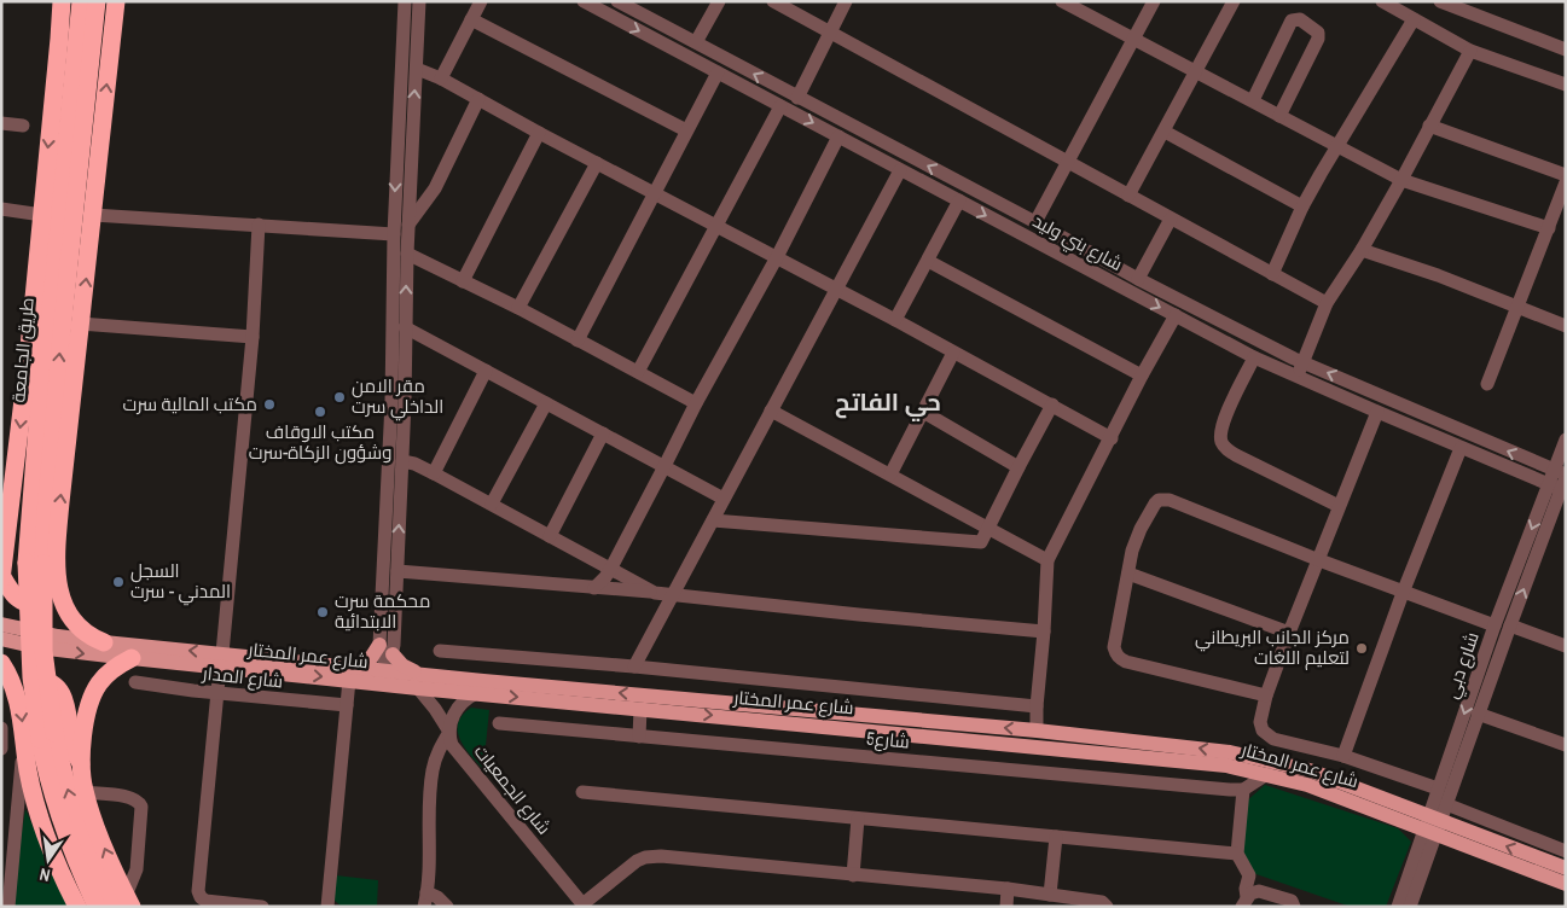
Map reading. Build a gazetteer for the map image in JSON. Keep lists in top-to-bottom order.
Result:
{
  "streets": {
    "highway": ["طريق الجامعة"],
    "main road": ["شارع عمر المختار"],
    "street": [
      "شارع بني وليد",
      "شارع دبي",
      "شارع المدار",
      "شارع5",
      "شارع الجمعيات"
    ]
  },
  "crossings": [
    ["شارع بني وليد", "شارع دبي"],
    ["شارع عمر المختار", "شارع دبي"],
    ["شارع عمر المختار", "شارع الجمعيات"]
  ],
  "districts": ["حي الفاتح"],
  "places": [
    "مقر الامن الداخلي سرت",
    "مكتب المالية سرت",
    "مكتب الاوقاف وشؤون الزكاة-سرت",
    "السجل المدني - سرت",
    "محكمة سرت الابتدائية",
    "مركز الجانب البريطاني لتعليم اللغات"
  ],
  "north": "bottom"
}
